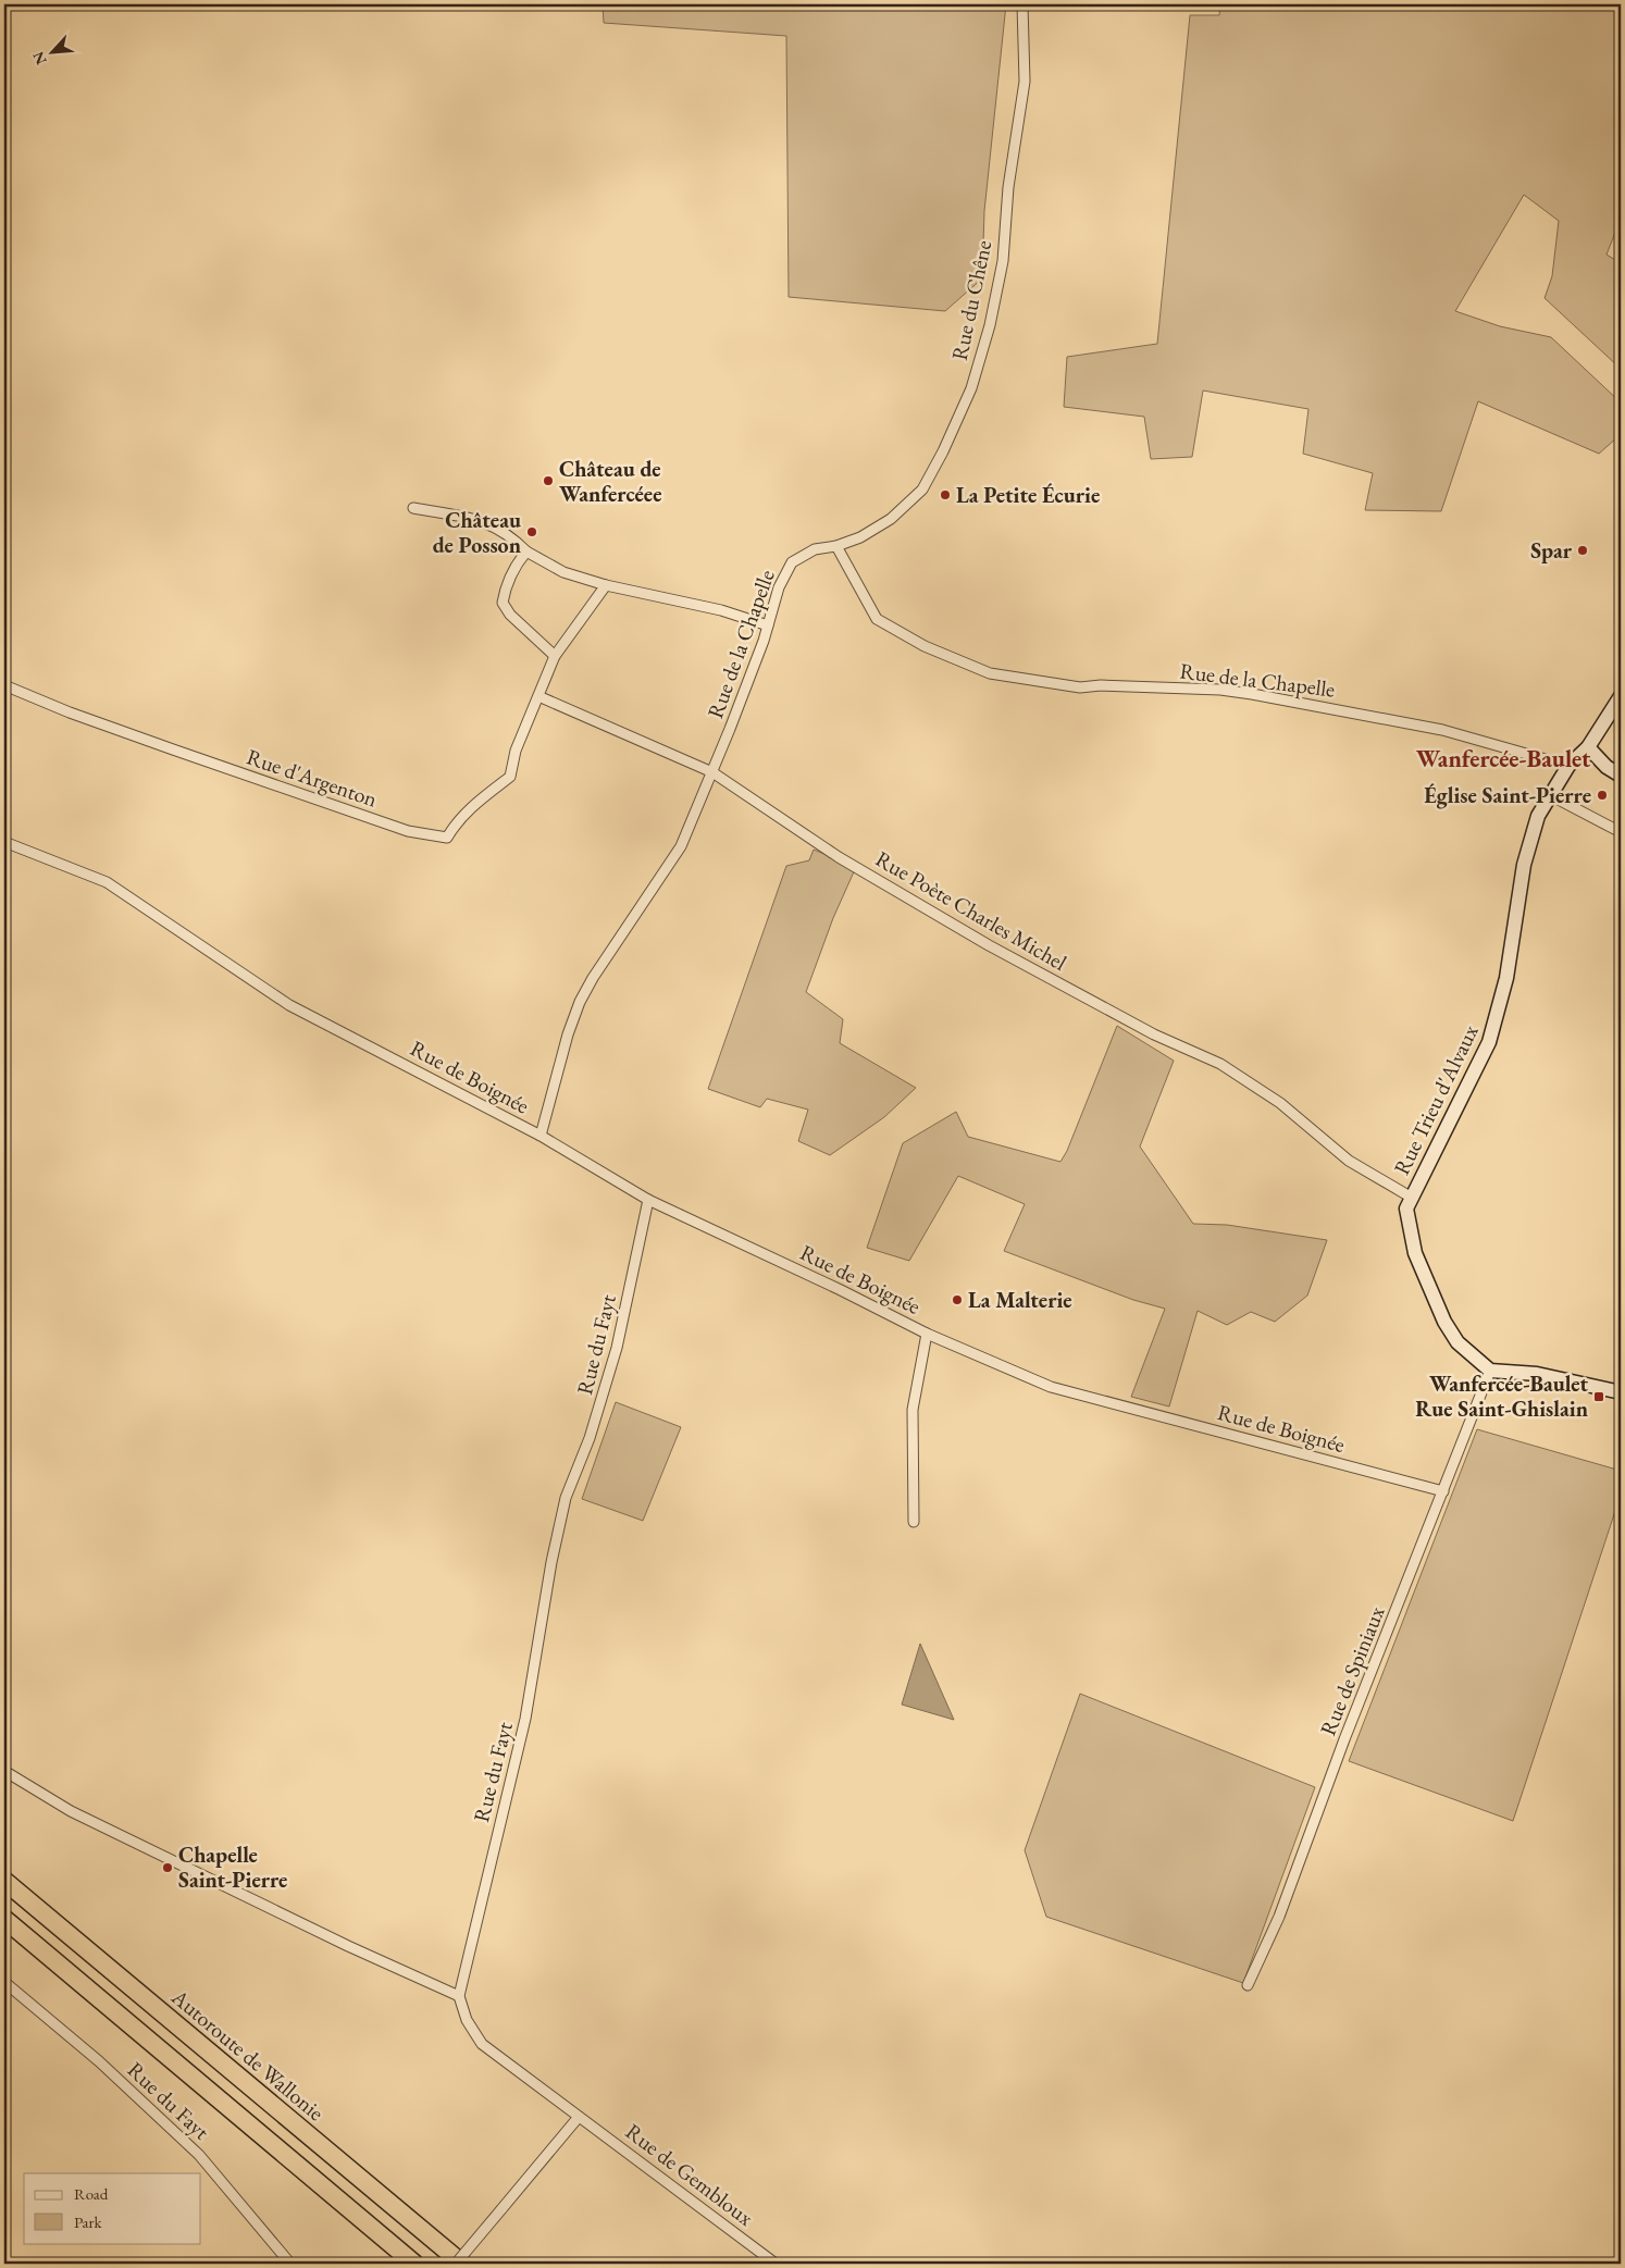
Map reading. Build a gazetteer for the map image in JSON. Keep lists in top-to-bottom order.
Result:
{
  "streets": {
    "highway": ["Autoroute de Wallonie"],
    "main road": ["Rue Trieu d'Alvaux"],
    "street": [
      "Rue du Chêne",
      "Rue de la Chapelle",
      "Rue d'Argenton",
      "Rue Poète Charles Michel",
      "Rue de Boignée",
      "Rue du Fayt",
      "Rue de Spiniaux",
      "Rue de Gembloux"
    ]
  },
  "crossings": [
    ["Rue du Chêne", "Rue de la Chapelle"],
    ["Rue de la Chapelle", "Rue Poète Charles Michel"],
    ["Rue de la Chapelle", "Rue de Boignée"],
    ["Rue de la Chapelle", "Rue Trieu d'Alvaux"],
    ["Rue d'Argenton", "Rue Poète Charles Michel"],
    ["Rue Poète Charles Michel", "Rue Trieu d'Alvaux"],
    ["Rue de Boignée", "Rue du Fayt"],
    ["Rue de Boignée", "Rue de Spiniaux"],
    ["Rue Trieu d'Alvaux", "Rue de Spiniaux"]
  ],
  "districts": ["Wanfercée-Baulet"],
  "places": {
    "other": [
      "Château de Wanfercéee",
      "La Petite Écurie",
      "Château de Posson",
      "Spar",
      "Église Saint-Pierre",
      "La Malterie",
      "Chapelle Saint-Pierre"
    ],
    "transit": ["Wanfercée-Baulet Rue Saint-Ghislain"]
  },
  "legend": ["Road", "Park"],
  "north": "bottom left"
}
